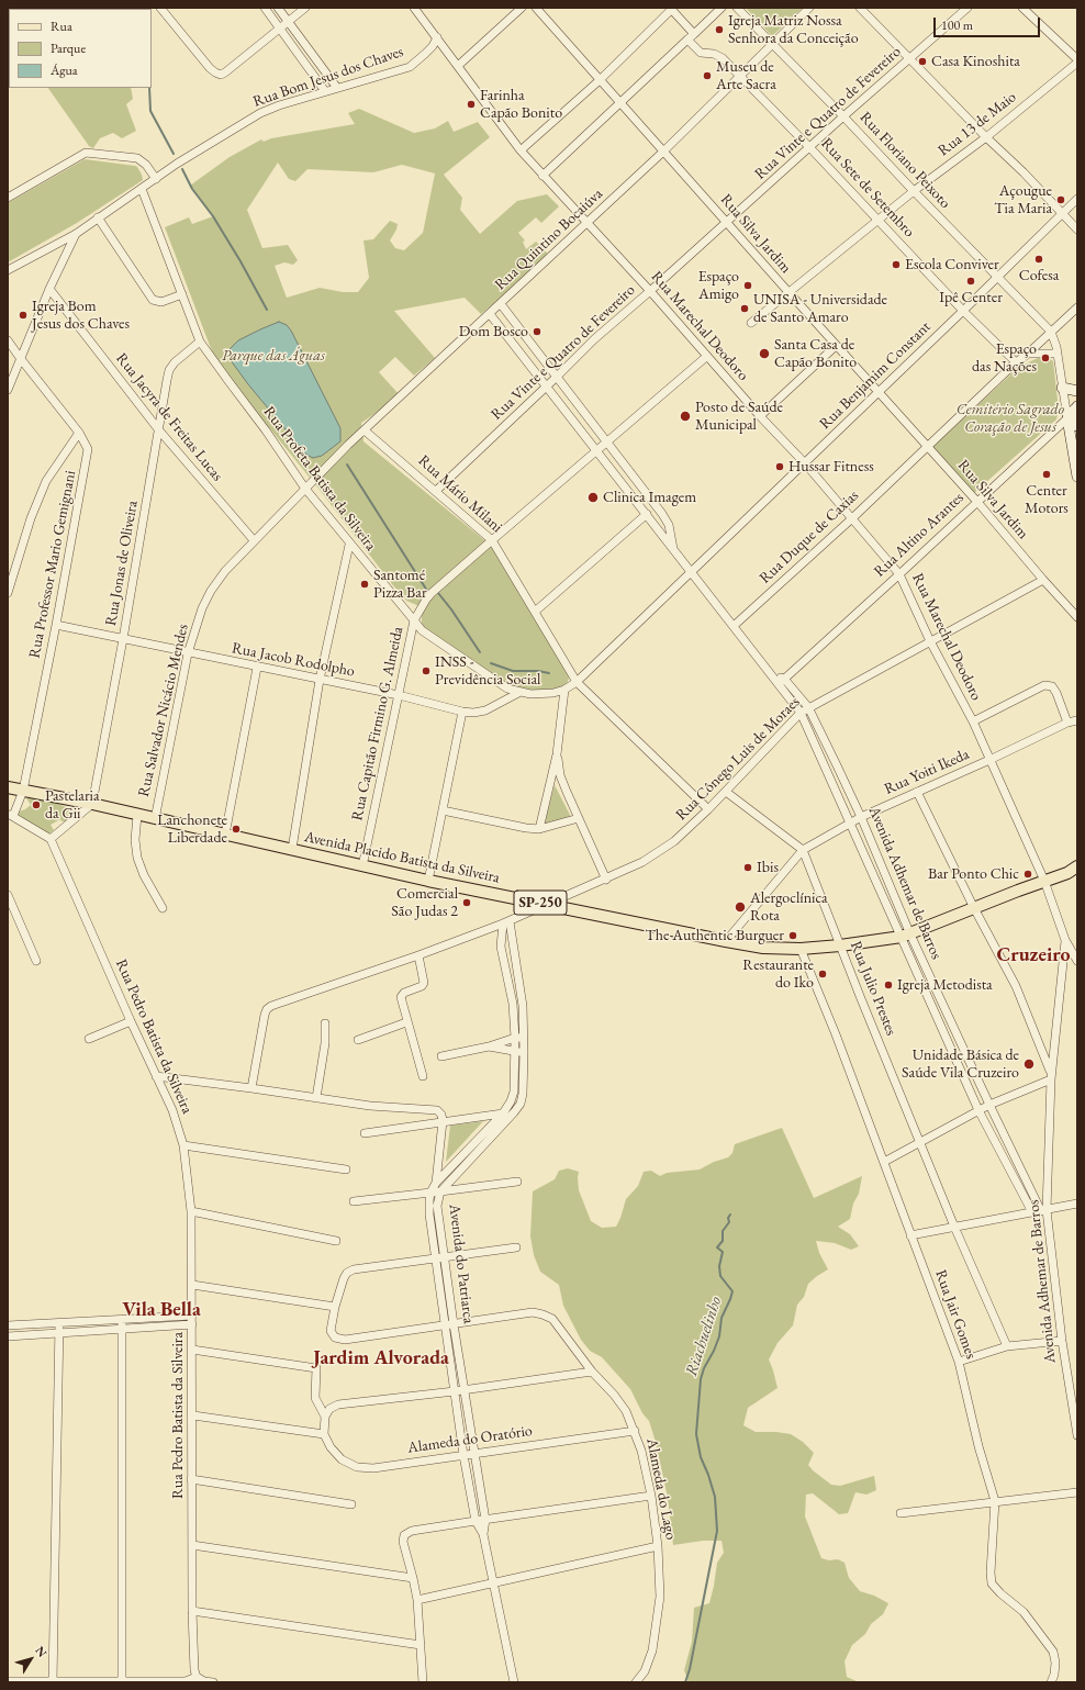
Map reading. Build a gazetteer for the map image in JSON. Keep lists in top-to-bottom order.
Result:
{
  "streets": {
    "main road": ["Avenida Placido Batista da Silveira", "SP-250"],
    "street": [
      "Rua Bom Jesus dos Chaves",
      "Rua Vinte e Quatro de Fevereiro",
      "Rua 13 de Maio",
      "Rua Floriano Peixoto",
      "Rua Sete de Setembro",
      "Rua Silva Jardim",
      "Rua Quintino Bocaiúva",
      "Rua Marechal Deodoro",
      "Rua Benjamim Constant",
      "Rua Jacyra de Freitas Lucas",
      "Rua Profeta Batista da Silveira",
      "Rua Mário Milani",
      "Rua Altino Arantes",
      "Rua Duque de Caxias",
      "Rua Jonas de Oliveira",
      "Rua Professor Mario Gemignani",
      "Rua Jacob Rodolpho",
      "Rua Salvador Nicácio Mendes",
      "Rua Capitão Firmino G. Almeida",
      "Rua Cônego Luis de Moraes",
      "Rua Yoiti Ikeda",
      "Avenida Adhemar de Barros",
      "Rua Julio Prestes",
      "Rua Pedro Batista da Silveira",
      "Avenida do Patriarca",
      "Rua Jair Gomes",
      "Alameda do Oratório",
      "Alameda do Lago"
    ]
  },
  "crossings": [
    ["Rua Bom Jesus dos Chaves", "Rua Marechal Deodoro"],
    ["Rua Bom Jesus dos Chaves", "Rua Profeta Batista da Silveira"],
    ["Rua Vinte e Quatro de Fevereiro", "Rua Floriano Peixoto"],
    ["Rua Vinte e Quatro de Fevereiro", "Rua Sete de Setembro"],
    ["Rua Vinte e Quatro de Fevereiro", "Rua Silva Jardim"],
    ["Rua Vinte e Quatro de Fevereiro", "Rua Marechal Deodoro"],
    ["Rua Vinte e Quatro de Fevereiro", "Rua Mário Milani"],
    ["Rua Vinte e Quatro de Fevereiro", "Avenida Adhemar de Barros"],
    ["Rua 13 de Maio", "Rua Floriano Peixoto"],
    ["Rua 13 de Maio", "Rua Sete de Setembro"],
    ["Rua 13 de Maio", "Rua Silva Jardim"],
    ["Rua Floriano Peixoto", "Rua Quintino Bocaiúva"],
    ["Rua Floriano Peixoto", "Rua Benjamim Constant"],
    ["Rua Floriano Peixoto", "Rua Duque de Caxias"],
    ["Rua Sete de Setembro", "Rua Quintino Bocaiúva"],
    ["Rua Sete de Setembro", "Rua Benjamim Constant"],
    ["Rua Sete de Setembro", "Rua Duque de Caxias"],
    ["Rua Silva Jardim", "Rua Quintino Bocaiúva"],
    ["Rua Silva Jardim", "Rua Benjamim Constant"],
    ["Rua Silva Jardim", "Rua Altino Arantes"],
    ["Rua Silva Jardim", "Rua Duque de Caxias"],
    ["Rua Silva Jardim", "Rua Cônego Luis de Moraes"],
    ["Rua Quintino Bocaiúva", "Rua Marechal Deodoro"],
    ["Rua Quintino Bocaiúva", "Rua Profeta Batista da Silveira"],
    ["Rua Quintino Bocaiúva", "Rua Mário Milani"],
    ["Rua Quintino Bocaiúva", "Rua Salvador Nicácio Mendes"],
    ["Rua Quintino Bocaiúva", "Avenida Adhemar de Barros"],
    ["Rua Marechal Deodoro", "Rua Benjamim Constant"],
    ["Rua Marechal Deodoro", "Rua Altino Arantes"],
    ["Rua Marechal Deodoro", "Rua Duque de Caxias"],
    ["Rua Marechal Deodoro", "Rua Cônego Luis de Moraes"],
    ["Rua Marechal Deodoro", "Rua Yoiti Ikeda"],
    ["Rua Marechal Deodoro", "Avenida Placido Batista da Silveira"],
    ["Rua Marechal Deodoro", "Avenida Adhemar de Barros"],
    ["Rua Benjamim Constant", "Rua Profeta Batista da Silveira"],
    ["Rua Benjamim Constant", "Rua Mário Milani"],
    ["Rua Benjamim Constant", "Avenida Adhemar de Barros"],
    ["Rua Jacyra de Freitas Lucas", "Rua Jonas de Oliveira"],
    ["Rua Jacyra de Freitas Lucas", "Rua Salvador Nicácio Mendes"],
    ["Rua Profeta Batista da Silveira", "Rua Jonas de Oliveira"],
    ["Rua Profeta Batista da Silveira", "Rua Jacob Rodolpho"],
    ["Rua Profeta Batista da Silveira", "Rua Salvador Nicácio Mendes"],
    ["Rua Profeta Batista da Silveira", "Rua Capitão Firmino G. Almeida"],
    ["Rua Mário Milani", "Rua Capitão Firmino G. Almeida"],
    ["Rua Mário Milani", "Rua Cônego Luis de Moraes"],
    ["Rua Altino Arantes", "Avenida Adhemar de Barros"],
    ["Rua Duque de Caxias", "Avenida Adhemar de Barros"],
    ["Rua Jonas de Oliveira", "Rua Jacob Rodolpho"],
    ["Rua Jonas de Oliveira", "Avenida Placido Batista da Silveira"],
    ["Rua Professor Mario Gemignani", "Rua Jacob Rodolpho"],
    ["Rua Professor Mario Gemignani", "Avenida Placido Batista da Silveira"],
    ["Rua Jacob Rodolpho", "Rua Salvador Nicácio Mendes"],
    ["Rua Jacob Rodolpho", "Rua Capitão Firmino G. Almeida"],
    ["Rua Salvador Nicácio Mendes", "Avenida Placido Batista da Silveira"],
    ["Rua Capitão Firmino G. Almeida", "Avenida Placido Batista da Silveira"],
    ["Rua Cônego Luis de Moraes", "Avenida Placido Batista da Silveira"],
    ["Rua Cônego Luis de Moraes", "Avenida Adhemar de Barros"],
    ["Rua Cônego Luis de Moraes", "Avenida do Patriarca"],
    ["Rua Yoiti Ikeda", "Avenida Placido Batista da Silveira"],
    ["Rua Yoiti Ikeda", "Avenida Adhemar de Barros"],
    ["Rua Yoiti Ikeda", "Rua Julio Prestes"],
    ["Avenida Placido Batista da Silveira", "Avenida Adhemar de Barros"],
    ["Avenida Placido Batista da Silveira", "Rua Julio Prestes"],
    ["Avenida Placido Batista da Silveira", "Rua Jair Gomes"],
    ["Avenida do Patriarca", "Alameda do Oratório"],
    ["Avenida do Patriarca", "Alameda do Lago"],
    ["Alameda do Oratório", "Alameda do Lago"]
  ],
  "districts": ["Cruzeiro", "Vila Bella", "Jardim Alvorada"],
  "water": ["Riachuelinho"],
  "parks": ["Parque das Águas", "Cemitério Sagrado Coração de Jesus"],
  "places": [
    "Igreja Matriz Nossa Senhora da Conceição",
    "Casa Kinoshita",
    "Museu de Arte Sacra",
    "Farinha Capão Bonito",
    "Açougue Tia Maria",
    "Cofesa",
    "Escola Conviver",
    "Ipê Center",
    "Espaço Amigo",
    "UNISA - Universidade de Santo Amaro",
    "Igreja Bom Jesus dos Chaves",
    "Dom Bosco",
    "Santa Casa de Capão Bonito",
    "Espaço das Nações",
    "Posto de Saúde Municipal",
    "Hussar Fitness",
    "Center Motors",
    "Clinica Imagem",
    "Santomé Pizza Bar",
    "INSS - Previdência Social",
    "Pastelaria da Gii",
    "Lanchonete Liberdade",
    "Ibis",
    "Bar Ponto Chic",
    "Comercial São Judas 2",
    "Alergoclínica Rota",
    "The Authentic Burguer",
    "Restaurante do Iko",
    "Igreja Metodista",
    "Unidade Básica de Saúde Vila Cruzeiro"
  ],
  "legend": ["Rua", "Parque", "Água"],
  "scale_bar": "100 m",
  "north": "top right"
}
